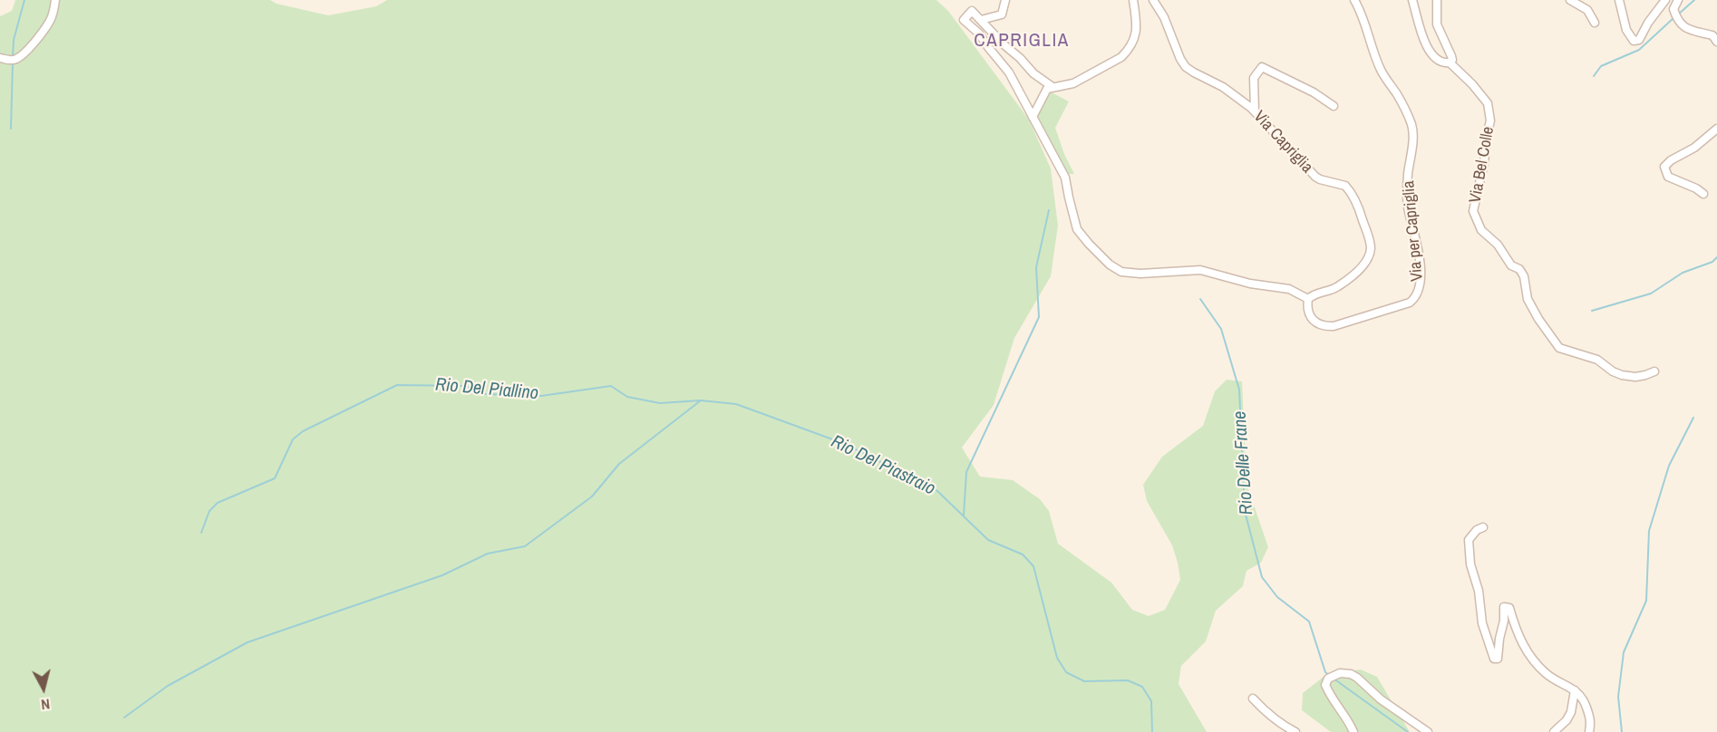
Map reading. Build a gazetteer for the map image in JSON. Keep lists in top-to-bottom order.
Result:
{
  "streets": {
    "street": ["Via Capriglia", "Via Bel Colle", "Via per Capriglia"]
  },
  "crossings": [
    ["Via Capriglia", "Via per Capriglia"]
  ],
  "districts": ["CAPRIGLIA"],
  "water": ["Rio Del Piallino", "Rio Delle Frane", "Rio Del Piastraio"],
  "north": "bottom"
}
